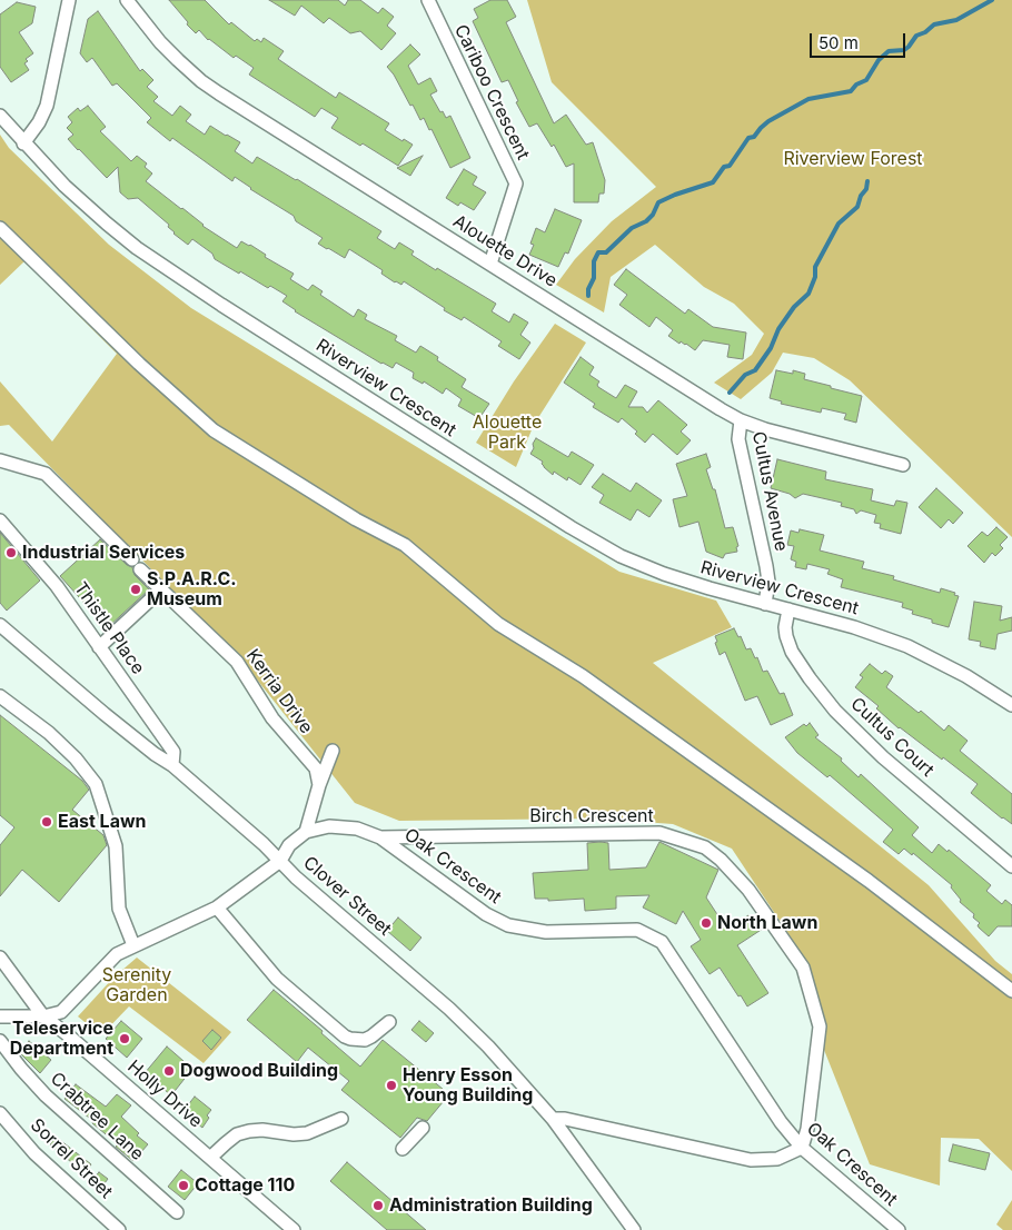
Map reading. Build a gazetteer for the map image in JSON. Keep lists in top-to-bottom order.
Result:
{
  "streets": {
    "street": [
      "Cariboo Crescent",
      "Alouette Drive",
      "Riverview Crescent",
      "Cultus Avenue",
      "Thistle Place",
      "Kerria Drive",
      "Cultus Court",
      "Birch Crescent",
      "Oak Crescent",
      "Clover Street",
      "Holly Drive",
      "Crabtree Lane",
      "Sorrel Street"
    ]
  },
  "crossings": [
    ["Cariboo Crescent", "Alouette Drive"],
    ["Alouette Drive", "Cultus Avenue"],
    ["Riverview Crescent", "Cultus Avenue"],
    ["Riverview Crescent", "Cultus Court"],
    ["Thistle Place", "Clover Street"],
    ["Birch Crescent", "Oak Crescent"]
  ],
  "parks": ["Riverview Forest", "Alouette Park", "Serenity Garden"],
  "places": [
    "Industrial Services",
    "S.P.A.R.C. Museum",
    "East Lawn",
    "North Lawn",
    "Teleservice Department",
    "Dogwood Building",
    "Henry Esson Young Building",
    "Cottage 110",
    "Administration Building"
  ],
  "scale_bar": "50 m"
}
